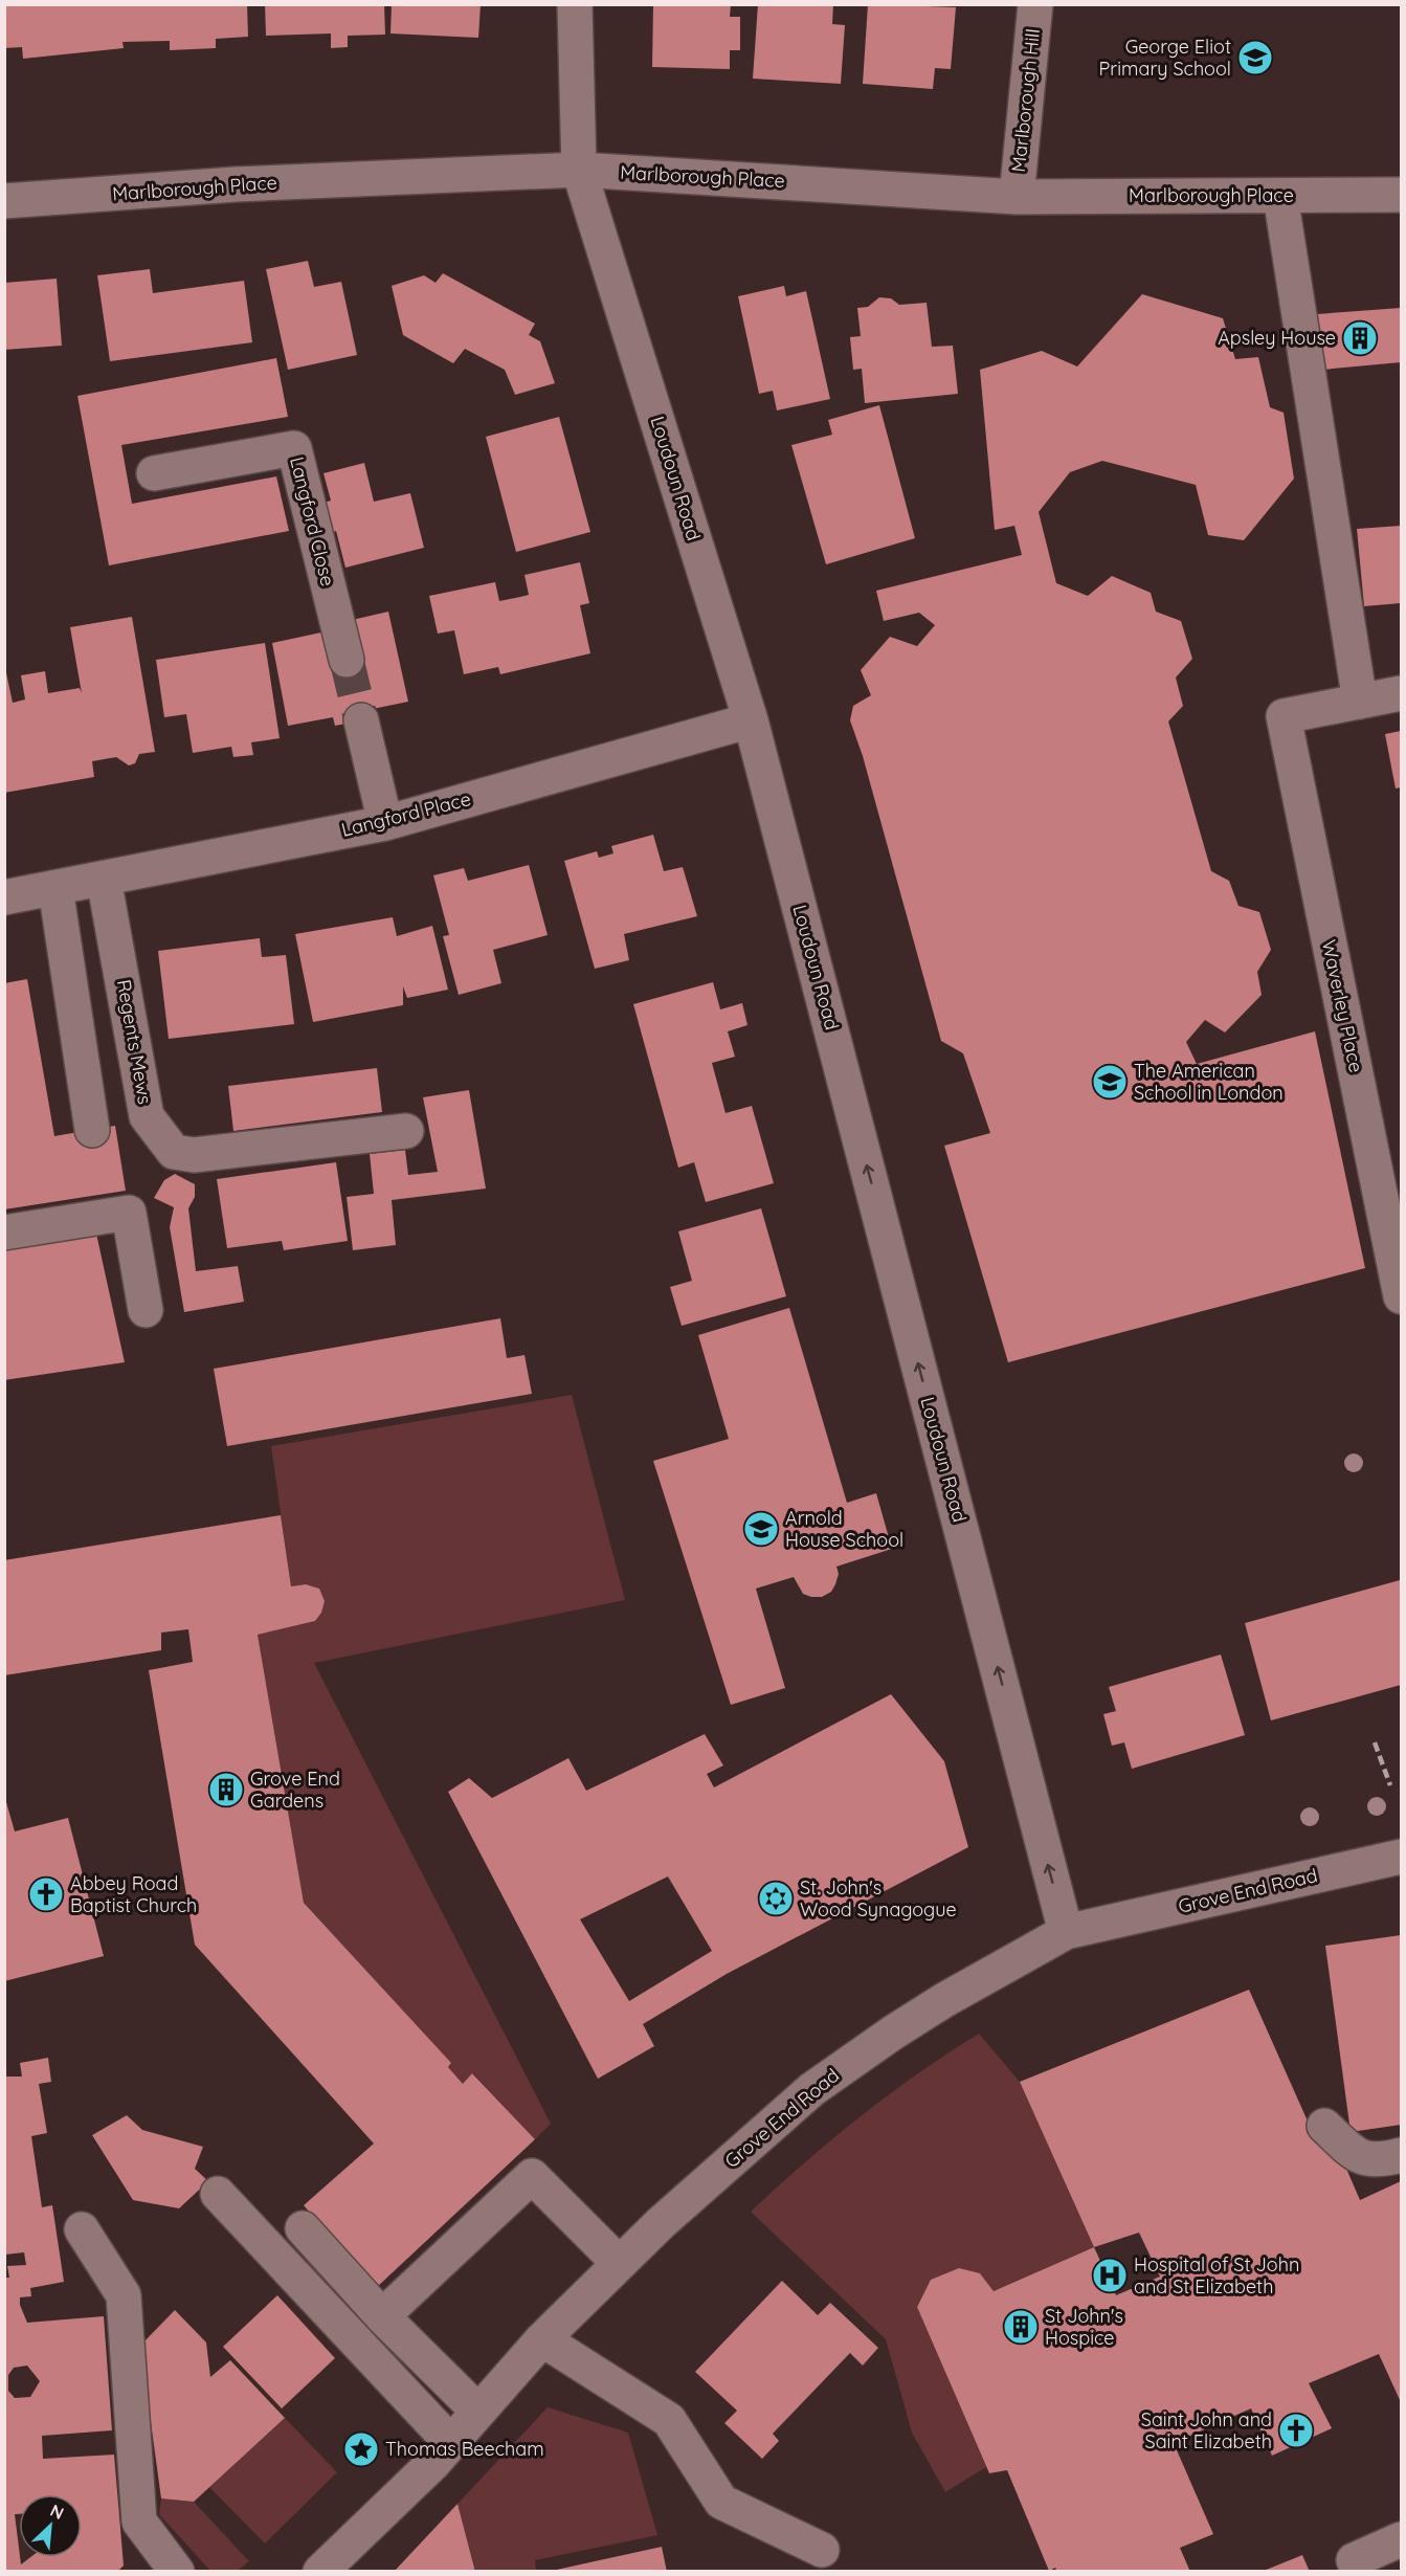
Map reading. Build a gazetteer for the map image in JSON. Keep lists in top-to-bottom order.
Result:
{
  "streets": {
    "street": [
      "Marlborough Hill",
      "Marlborough Place",
      "Loudoun Road",
      "Langford Close",
      "Langford Place",
      "Waverley Place",
      "Regents Mews",
      "Grove End Road"
    ]
  },
  "crossings": [
    ["Marlborough Hill", "Marlborough Place"],
    ["Marlborough Place", "Loudoun Road"],
    ["Loudoun Road", "Langford Place"],
    ["Loudoun Road", "Grove End Road"],
    ["Langford Place", "Regents Mews"]
  ],
  "one_way": ["Loudoun Road"],
  "places": {
    "school or university": ["George Eliot Primary School", "The American School in London", "Arnold House School"],
    "building": ["Apsley House", "Grove End Gardens", "St John's Hospice"],
    "church": ["Abbey Road Baptist Church", "Saint John and Saint Elizabeth"],
    "synagogue": ["St. John's Wood Synagogue"],
    "hospital": ["Hospital of St John and St Elizabeth"],
    "place": ["Thomas Beecham"]
  },
  "north": "top right"
}
